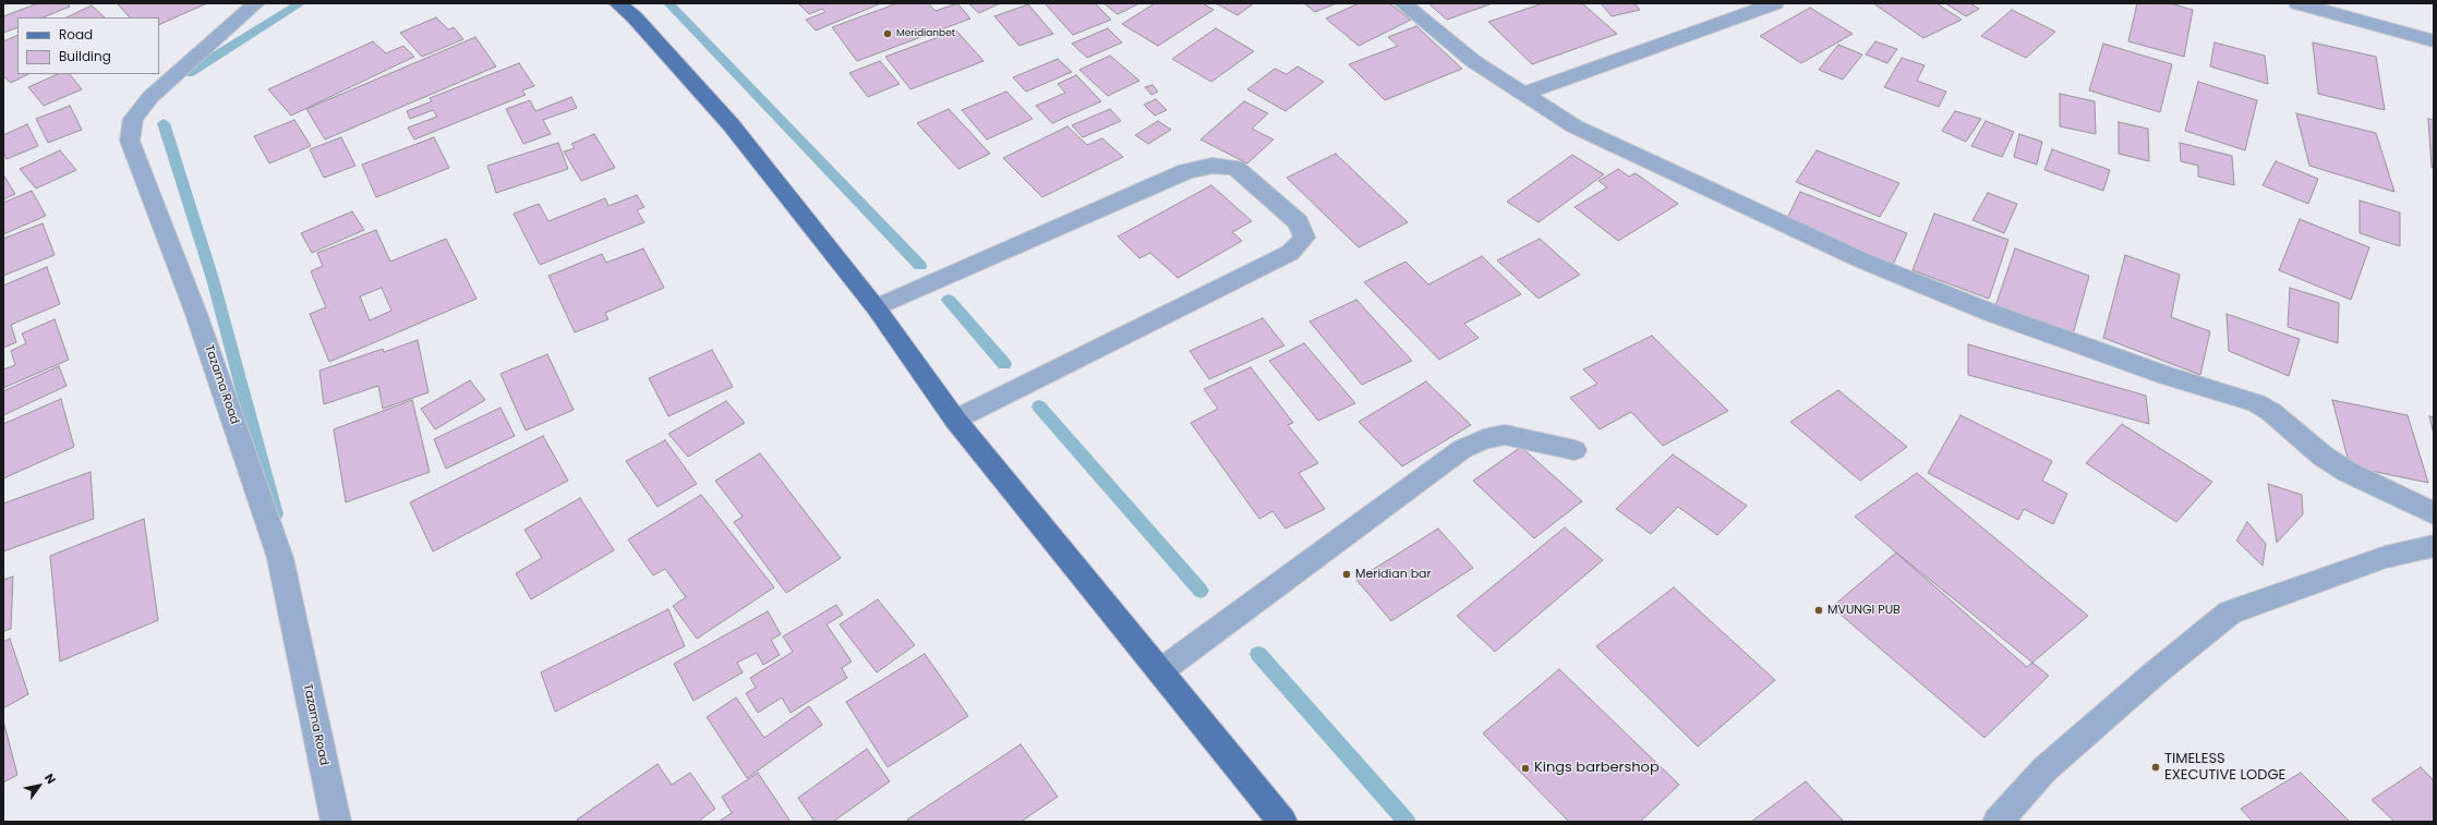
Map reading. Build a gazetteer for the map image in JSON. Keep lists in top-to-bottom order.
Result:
{
  "streets": {
    "street": ["Tazama Road"]
  },
  "places": [
    "Meridianbet",
    "Meridian bar",
    "MVUNGI PUB",
    "TIMELESS EXECUTIVE LODGE",
    "Kings barbershop"
  ],
  "legend": ["Road", "Building"],
  "north": "top right"
}
